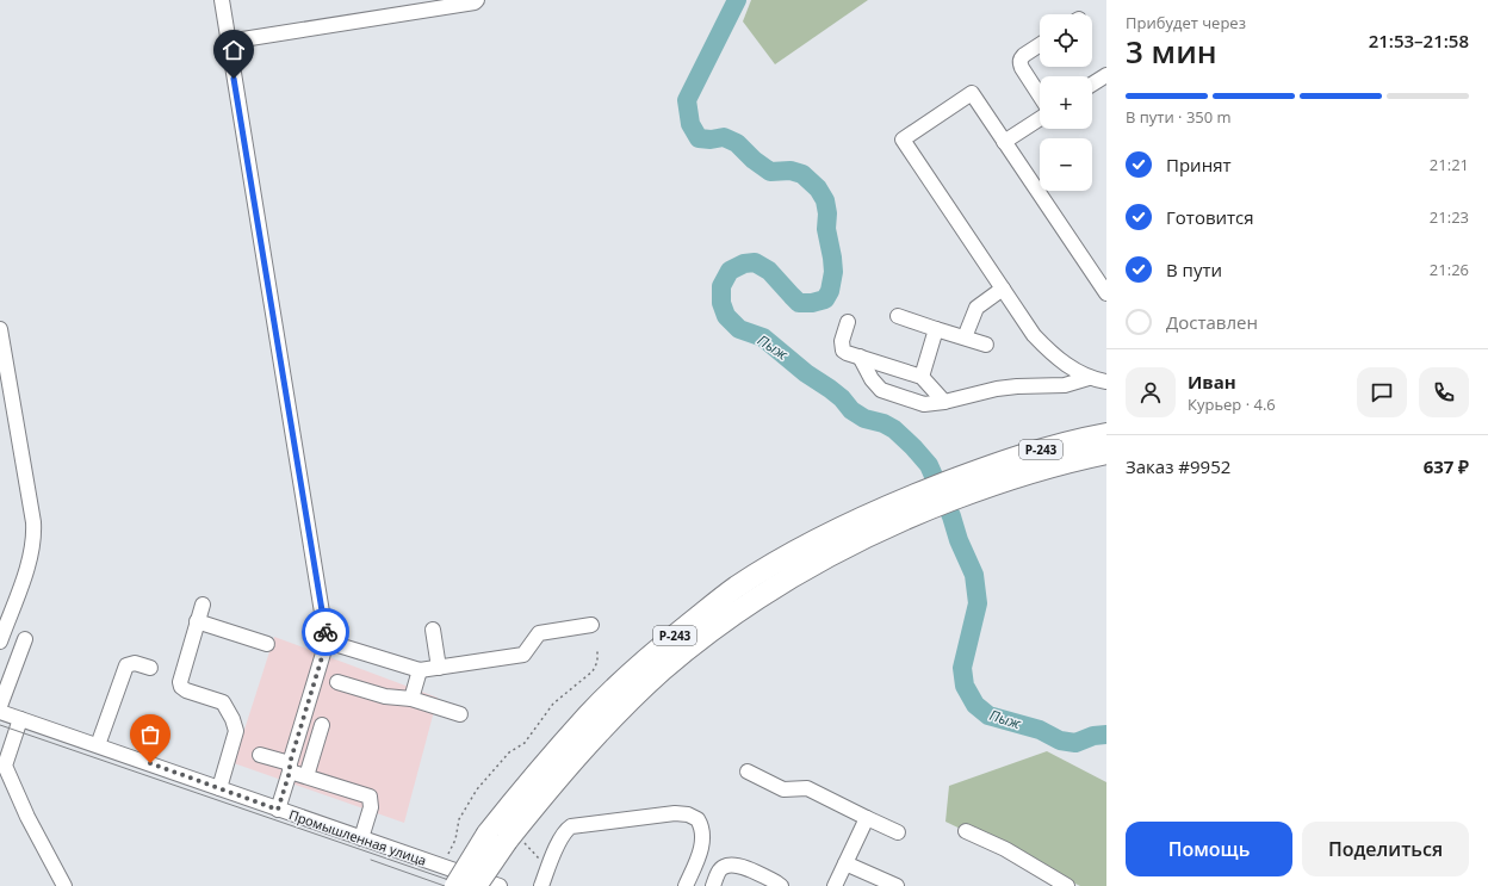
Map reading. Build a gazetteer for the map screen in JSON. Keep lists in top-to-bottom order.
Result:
{
  "streets": {
    "highway": ["Р-243"],
    "street": ["Промышленная улица"]
  },
  "crossings": [
    ["Р-243", "Промышленная улица"]
  ],
  "water": ["Пыж"],
  "page": {
    "heading": ["3 мин", "Прибудет через", "21:53–21:58"],
    "panel": [
      "Иван",
      "Курьер · 4.6",
      "Заказ #9952",
      "637 ₽"
    ],
    "map_buttons": ["+", "−"],
    "bar": "В пути · 350 m",
    "list": [
      ["Принят", "21:21"],
      ["Готовится", "21:23"],
      ["В пути", "21:26"],
      "Доставлен"
    ],
    "buttons": ["Помощь", "Поделиться"]
  }
}
